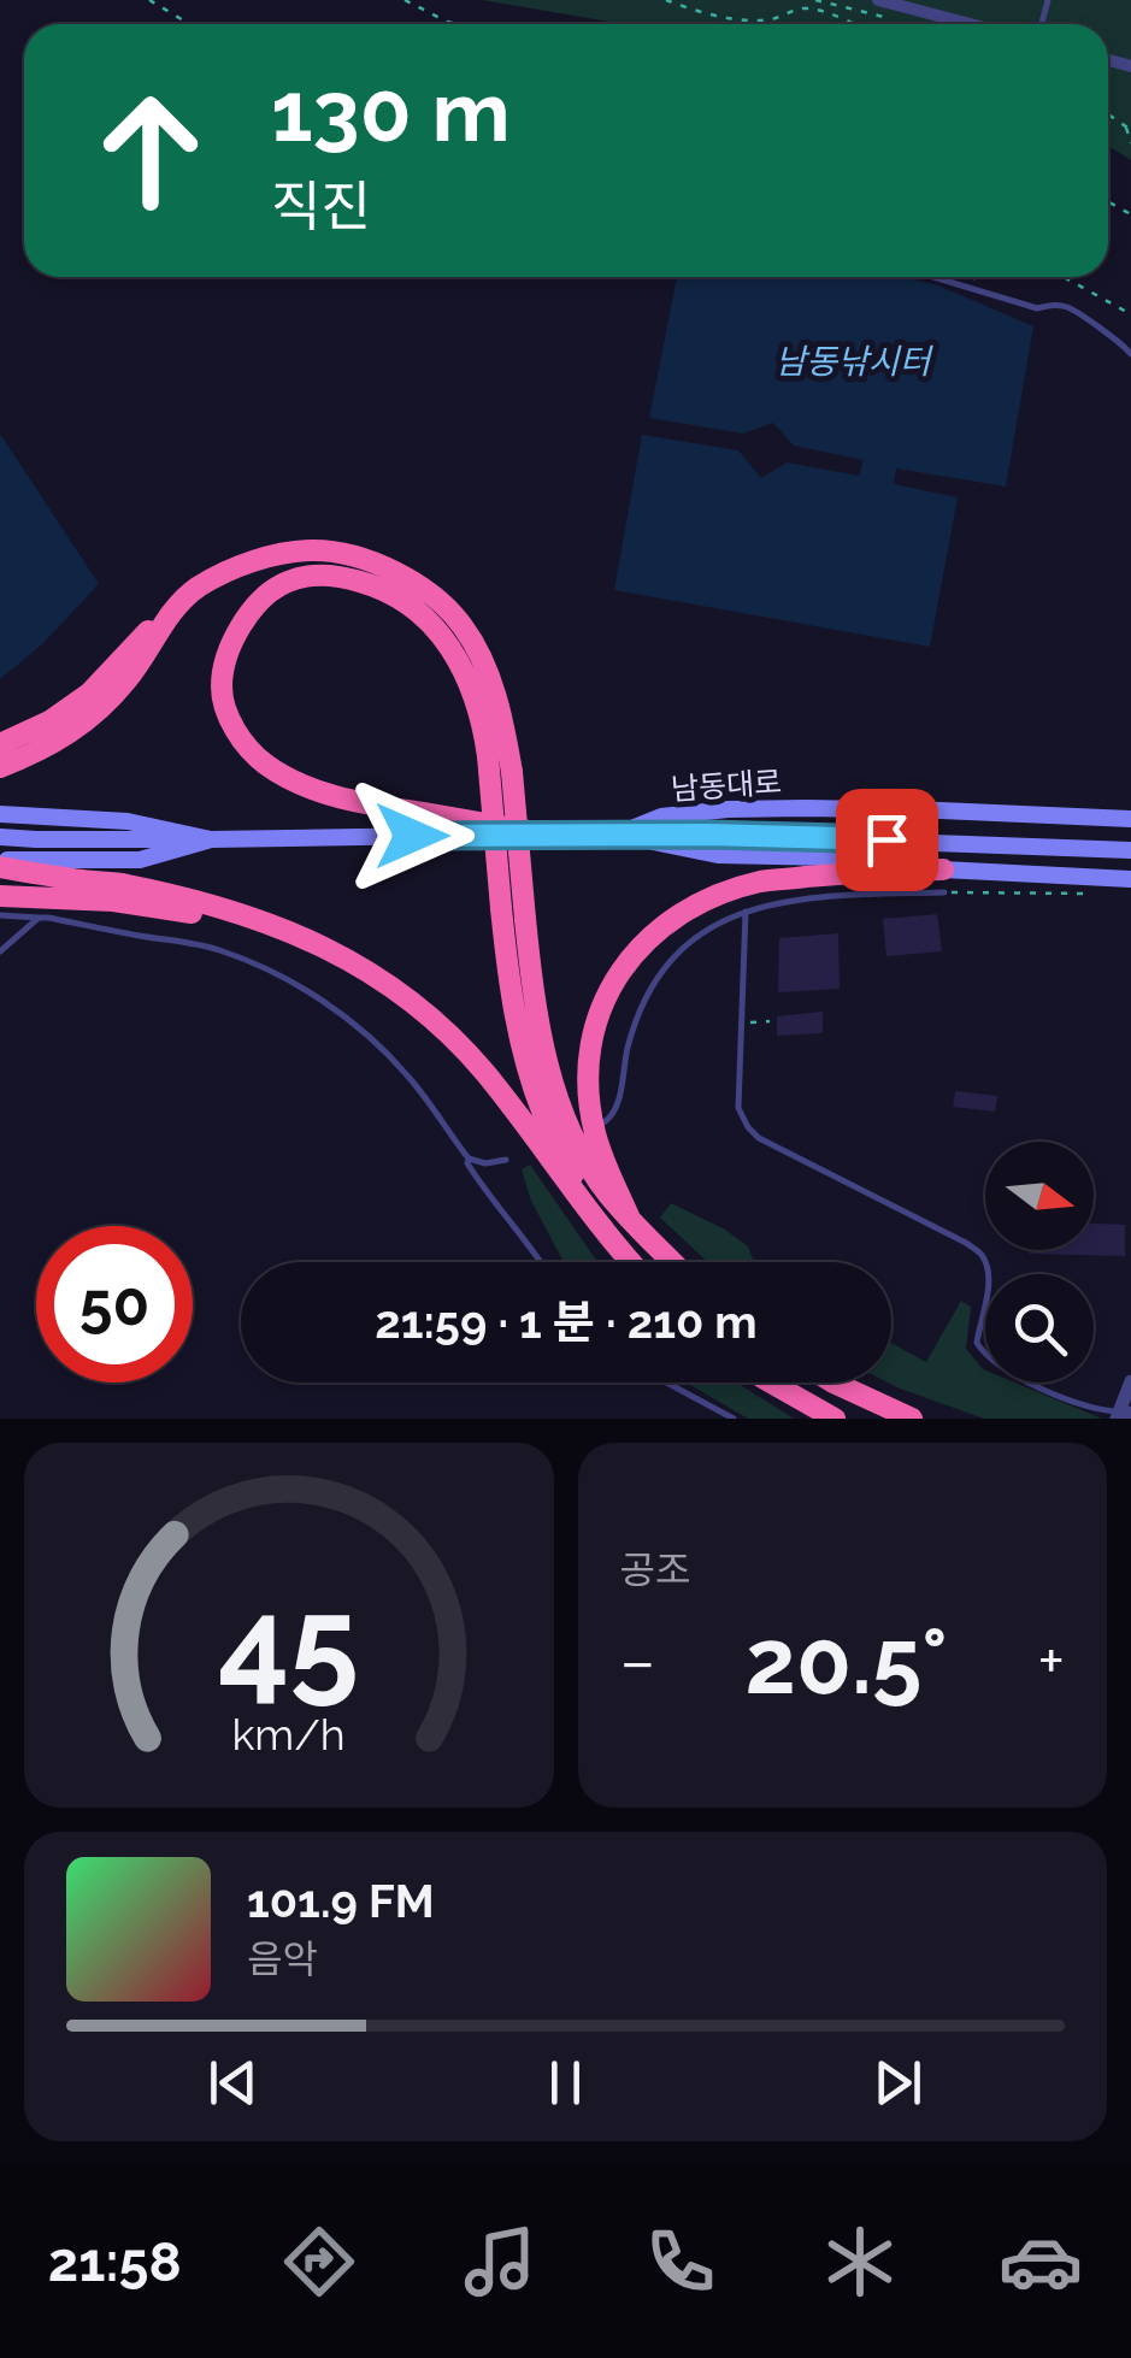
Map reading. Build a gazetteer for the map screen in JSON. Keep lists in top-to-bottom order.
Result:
{
  "streets": {
    "main road": ["남동대로"]
  },
  "water": ["남동낚시터"],
  "north": "right",
  "page": {
    "turn": ["130 m", "직진"],
    "limit": "50",
    "trip": "21:59 · 1 분 · 210 m",
    "tile": "공조",
    "heat": ["−", "20.5°", "+"],
    "song": ["101.9 FM", "음악"],
    "tabs": "21:58",
    "gauge": ["45", "km/h"]
  }
}
